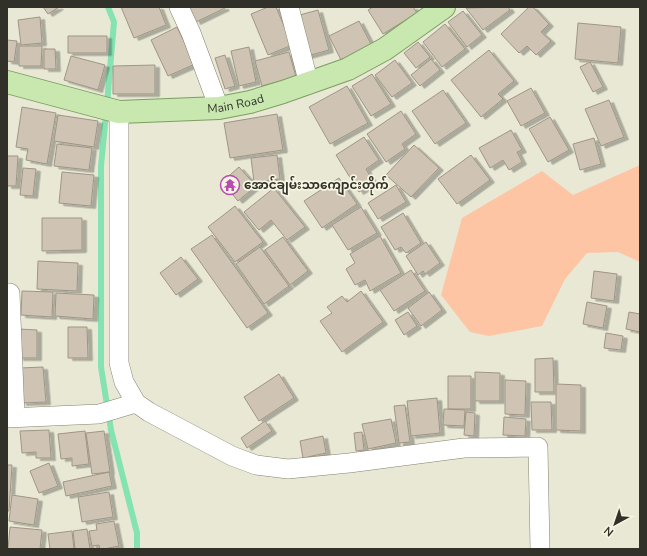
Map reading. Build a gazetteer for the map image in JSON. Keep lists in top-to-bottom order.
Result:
{
  "streets": {
    "main road": ["Main Road"]
  },
  "places": {
    "temple": ["အောင်ချမ်းသာကျောင်းတိုက်"]
  },
  "north": "bottom left"
}
